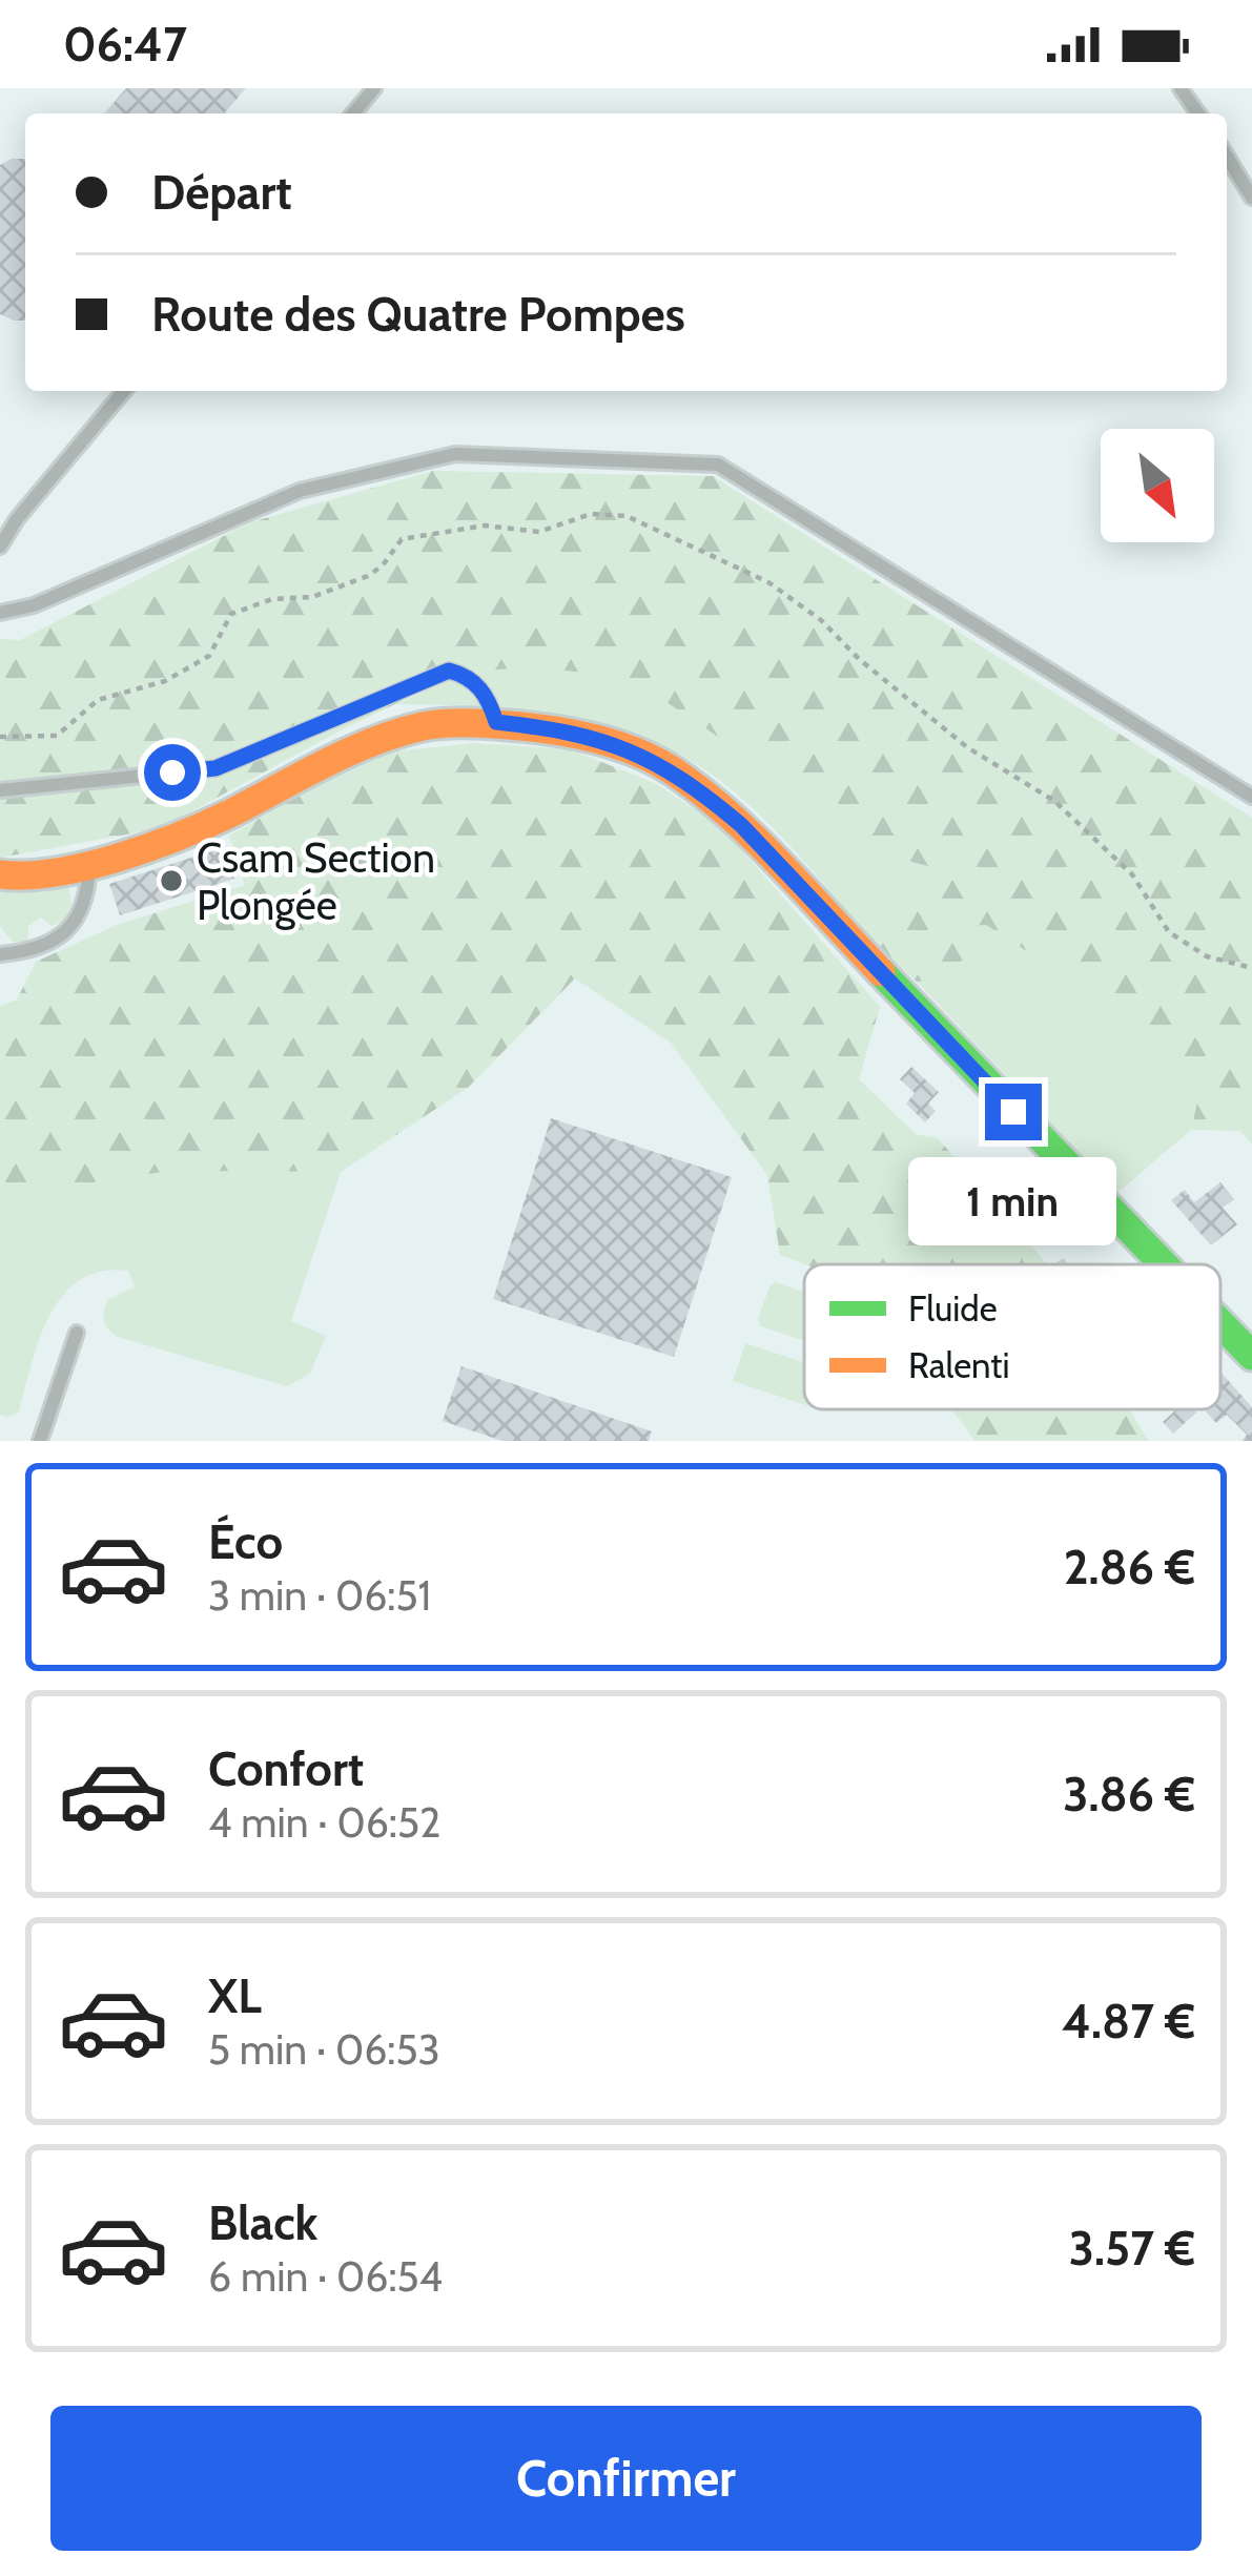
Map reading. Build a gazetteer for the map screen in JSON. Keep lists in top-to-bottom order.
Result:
{
  "places": ["Csam Section Plongée"],
  "legend": ["Fluide", "Ralenti"],
  "north": "bottom right",
  "page": {
    "status": "06:47",
    "banner": ["Départ", "Route des Quatre Pompes"],
    "bubble": "1 min",
    "list": [
      {
        "name": "Éco",
        "note": "3 min · 06:51",
        "value": "2.86 €"
      },
      {
        "name": "Confort",
        "note": "4 min · 06:52",
        "value": "3.86 €"
      },
      {
        "name": "XL",
        "note": "5 min · 06:53",
        "value": "4.87 €"
      },
      {
        "name": "Black",
        "note": "6 min · 06:54",
        "value": "3.57 €"
      }
    ],
    "buttons": "Confirmer"
  }
}
